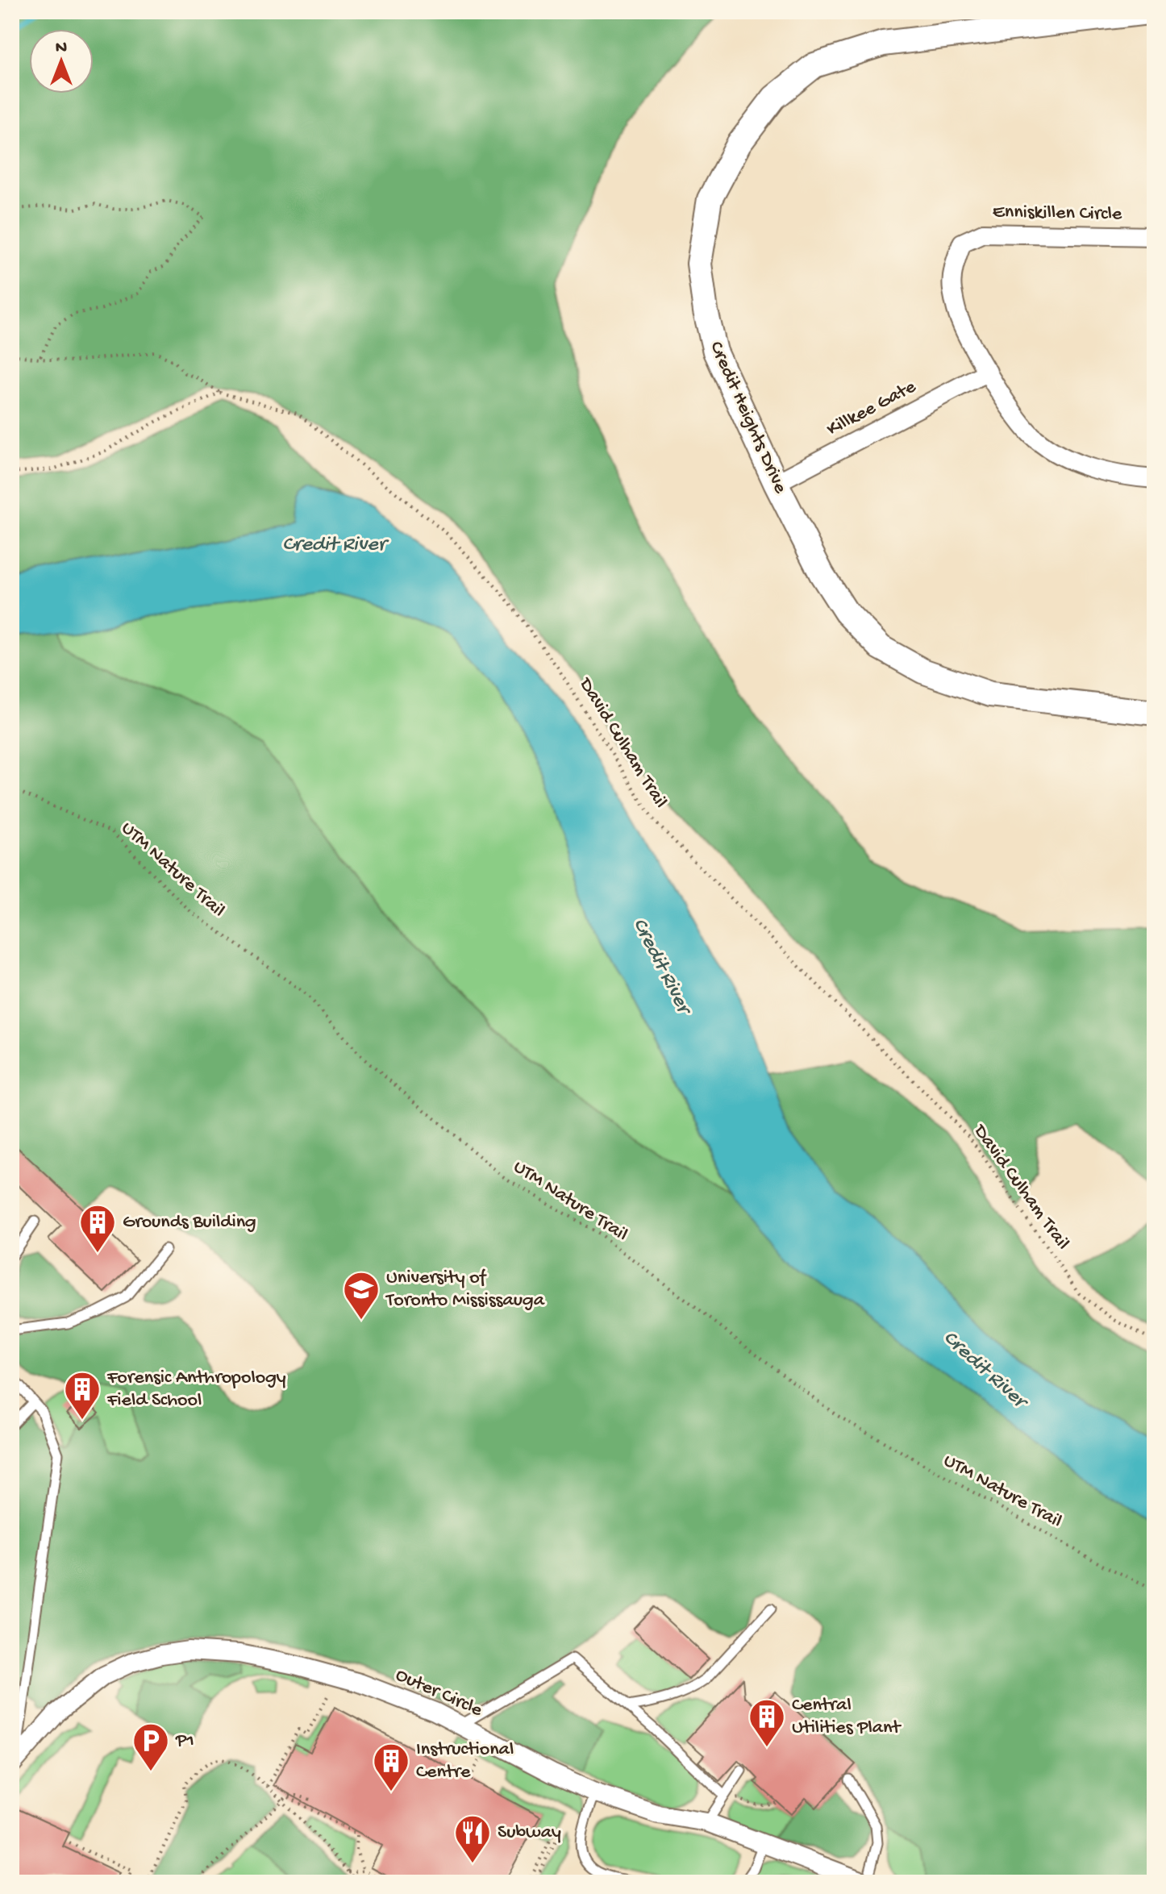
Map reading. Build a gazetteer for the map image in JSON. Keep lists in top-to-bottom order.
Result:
{
  "streets": {
    "street": [
      "Enniskillen Circle",
      "Killkee Gate",
      "Credit Heights Drive",
      "Outer Circle"
    ],
    "path": ["David Culham Trail", "UTM Nature Trail"]
  },
  "crossings": [
    ["Enniskillen Circle", "Killkee Gate"],
    ["Killkee Gate", "Credit Heights Drive"]
  ],
  "water": ["Credit River"],
  "places": {
    "building": [
      "Grounds Building",
      "Forensic Anthropology Field School",
      "Central Utilities Plant",
      "Instructional Centre"
    ],
    "school or university": ["University of Toronto Mississauga"],
    "parking": ["P1"],
    "restaurant": ["Subway"]
  },
  "north": "top"
}
